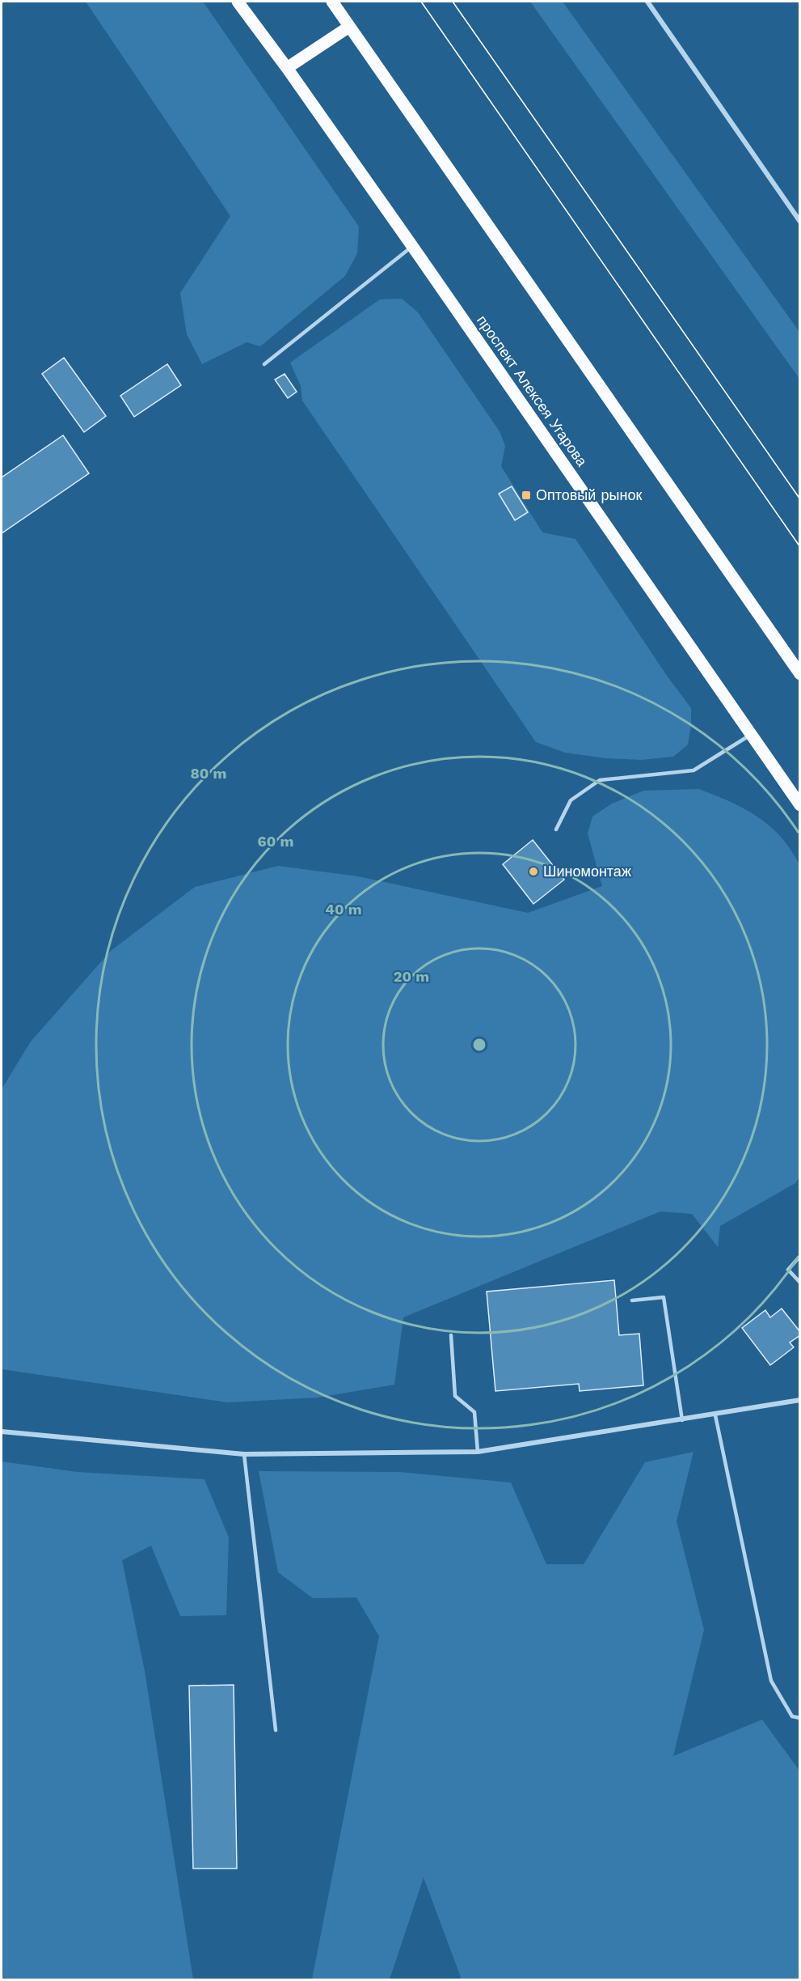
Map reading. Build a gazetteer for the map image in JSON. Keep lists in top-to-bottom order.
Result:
{
  "streets": {
    "main road": ["проспект Алексея Угарова"]
  },
  "places": {
    "transit": ["Оптовый рынок"],
    "other": ["Шиномонтаж"]
  },
  "rings": [
    "80 m",
    "60 m",
    "40 m",
    "20 m"
  ]
}
